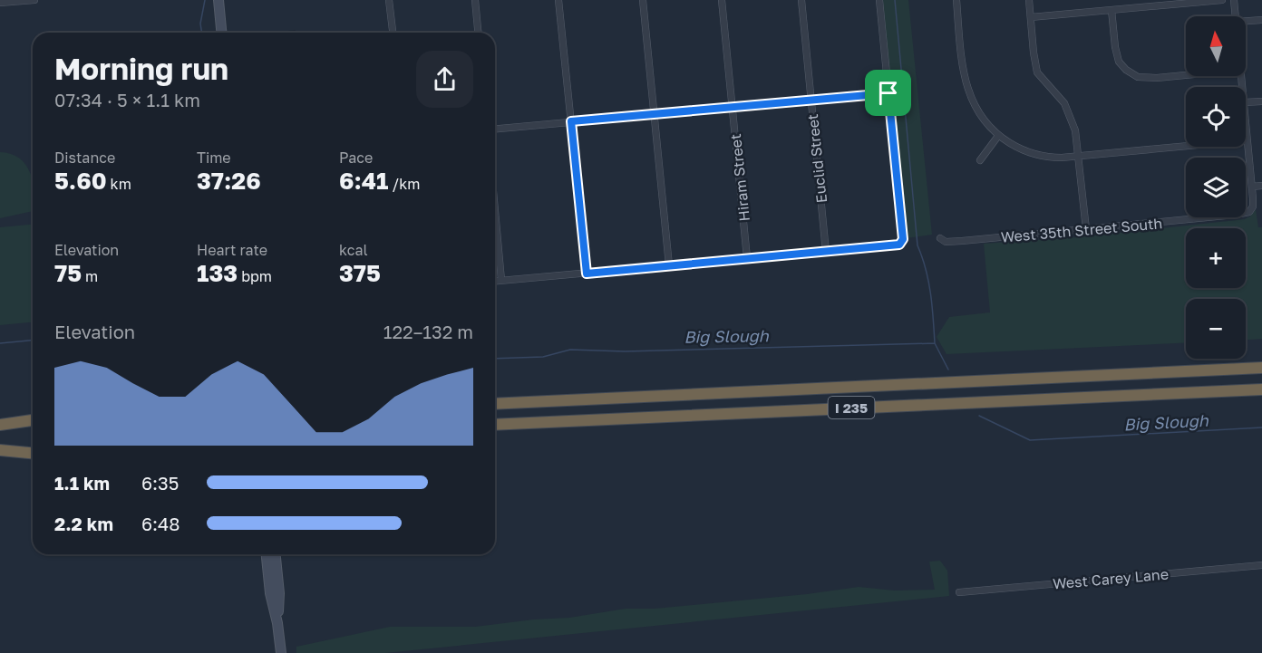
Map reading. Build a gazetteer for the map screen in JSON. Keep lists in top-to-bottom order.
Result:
{
  "streets": {
    "highway": ["I 235"],
    "street": [
      "Euclid Street",
      "Hiram Street",
      "West 35th Street South",
      "West Carey Lane"
    ]
  },
  "water": ["Big Slough"],
  "north": "top",
  "page": {
    "map_buttons": ["+", "−"],
    "heading": ["Morning run", "07:34 · 5 × 1.1 km"],
    "stats": [
      ["Distance", "5.60 km"],
      ["Time", "37:26"],
      ["Pace", "6:41 /km"],
      ["Elevation", "75 m"],
      ["Heart rate", "133 bpm"],
      ["kcal", "375"]
    ],
    "chart": ["Elevation", "122–132 m"],
    "list": [
      {
        "name": "1.1 km",
        "note": "6:35"
      },
      {
        "name": "2.2 km",
        "note": "6:48"
      }
    ]
  }
}
